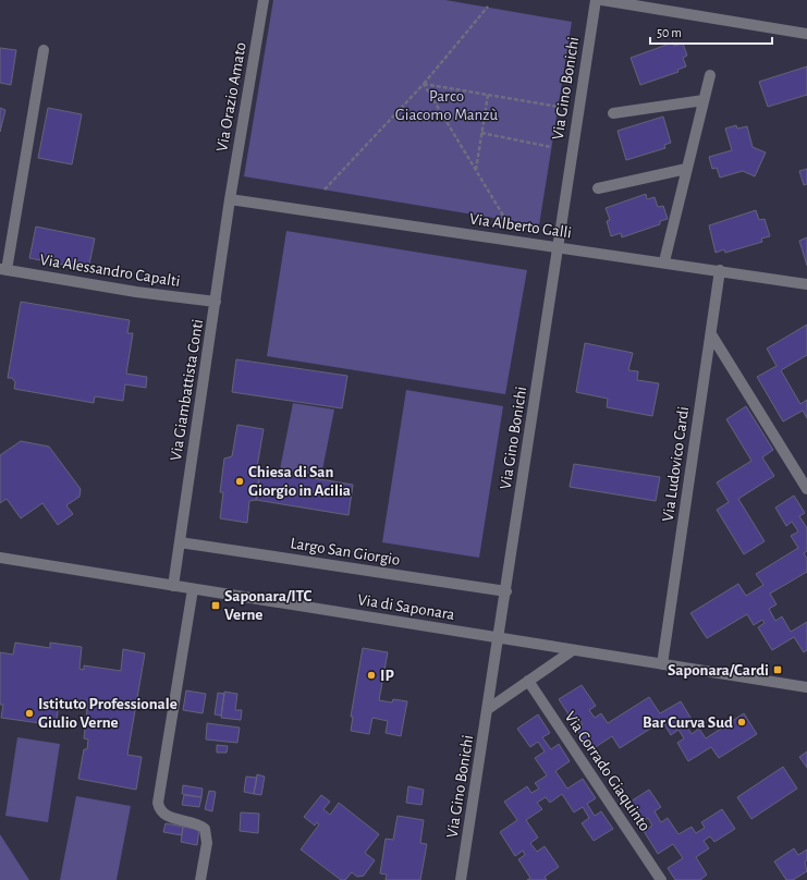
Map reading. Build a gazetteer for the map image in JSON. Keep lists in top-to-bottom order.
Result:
{
  "streets": {
    "street": [
      "Via Gino Bonichi",
      "Via Orazio Amato",
      "Via Alberto Galli",
      "Via Alessandro Capalti",
      "Via Giambattista Conti",
      "Via Ludovico Cardi",
      "Largo San Giorgio",
      "Via di Saponara",
      "Via Corrado Giaquinto"
    ]
  },
  "crossings": [
    ["Via Gino Bonichi", "Via Alberto Galli"],
    ["Via Gino Bonichi", "Largo San Giorgio"],
    ["Via Gino Bonichi", "Via di Saponara"],
    ["Via Orazio Amato", "Via Alberto Galli"],
    ["Via Orazio Amato", "Via Giambattista Conti"],
    ["Via Alberto Galli", "Via Giambattista Conti"],
    ["Via Alberto Galli", "Via Ludovico Cardi"],
    ["Via Alessandro Capalti", "Via Giambattista Conti"],
    ["Via Giambattista Conti", "Largo San Giorgio"],
    ["Via Giambattista Conti", "Via di Saponara"],
    ["Via Ludovico Cardi", "Via di Saponara"]
  ],
  "parks": ["Parco Giacomo Manzù"],
  "places": {
    "other": [
      "Chiesa di San Giorgio in Acilia",
      "IP",
      "Istituto Professionale Giulio Verne",
      "Bar Curva Sud"
    ],
    "transit": ["Saponara/ITC Verne", "Saponara/Cardi"]
  },
  "scale_bar": "50 m"
}
